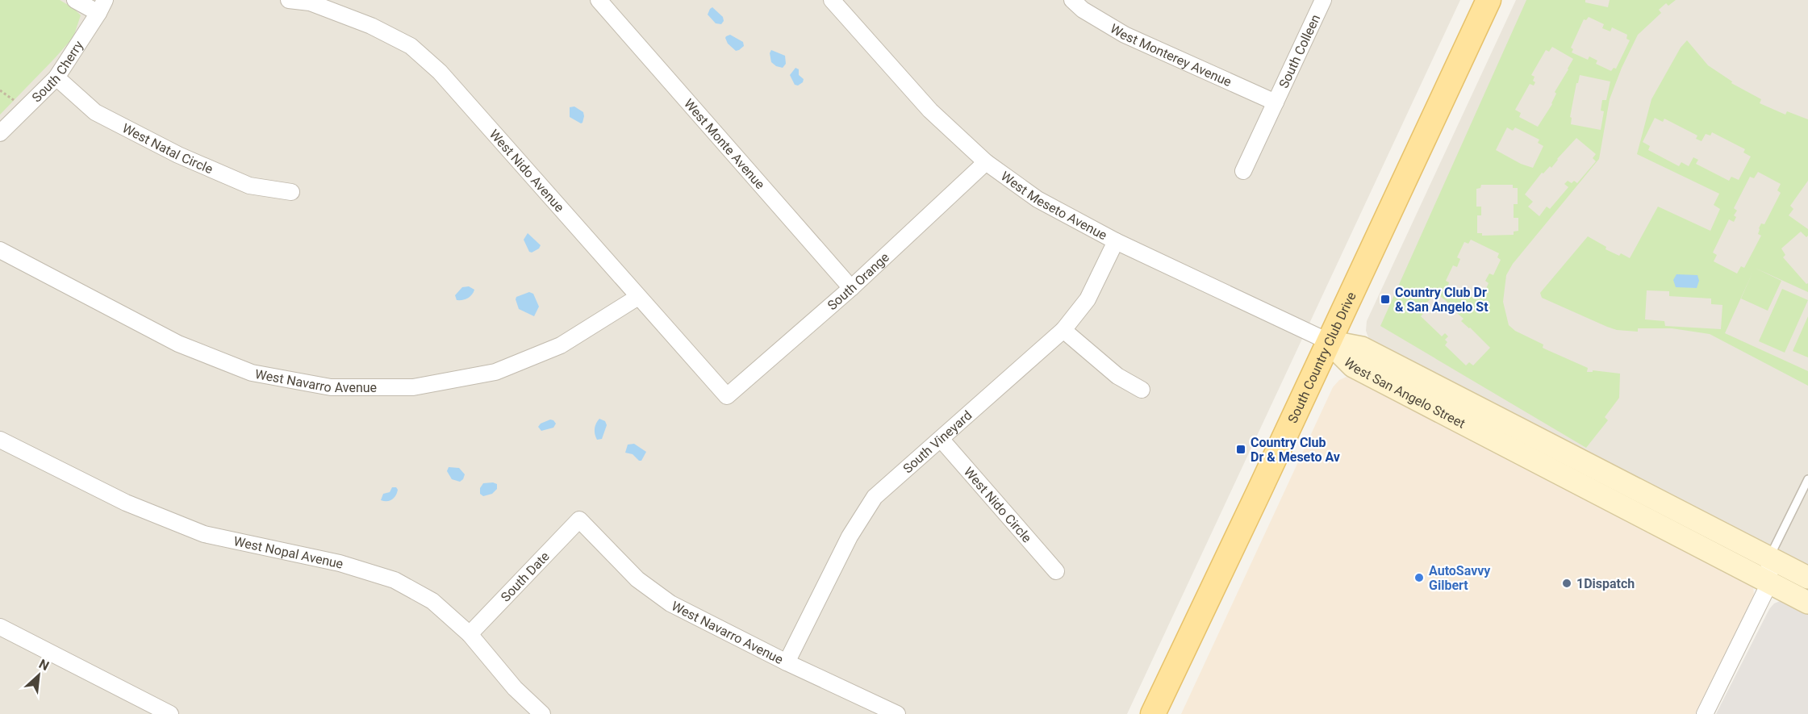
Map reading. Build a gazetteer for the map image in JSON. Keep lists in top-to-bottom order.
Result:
{
  "streets": {
    "main road": ["South Country Club Drive"],
    "street": [
      "South Colleen",
      "West Monterey Avenue",
      "South Cherry",
      "West Monte Avenue",
      "West Natal Circle",
      "West Nido Avenue",
      "West Meseto Avenue",
      "South Orange",
      "West Navarro Avenue",
      "West San Angelo Street",
      "South Vineyard",
      "West Nido Circle",
      "West Nopal Avenue",
      "South Date"
    ]
  },
  "crossings": [
    ["South Colleen", "West Monterey Avenue"],
    ["South Cherry", "West Natal Circle"],
    ["West Monte Avenue", "South Orange"],
    ["West Nido Avenue", "South Orange"],
    ["West Nido Avenue", "West Navarro Avenue"],
    ["West Meseto Avenue", "South Orange"],
    ["West Meseto Avenue", "South Country Club Drive"],
    ["West Meseto Avenue", "West San Angelo Street"],
    ["West Meseto Avenue", "South Vineyard"],
    ["South Country Club Drive", "West San Angelo Street"],
    ["West Navarro Avenue", "South Vineyard"],
    ["West Navarro Avenue", "South Date"],
    ["South Vineyard", "West Nido Circle"],
    ["West Nopal Avenue", "South Date"]
  ],
  "places": {
    "transit": ["Country Club Dr & San Angelo St", "Country Club Dr & Meseto Av"],
    "other": ["AutoSavvy Gilbert", "1Dispatch"]
  },
  "north": "top right"
}
